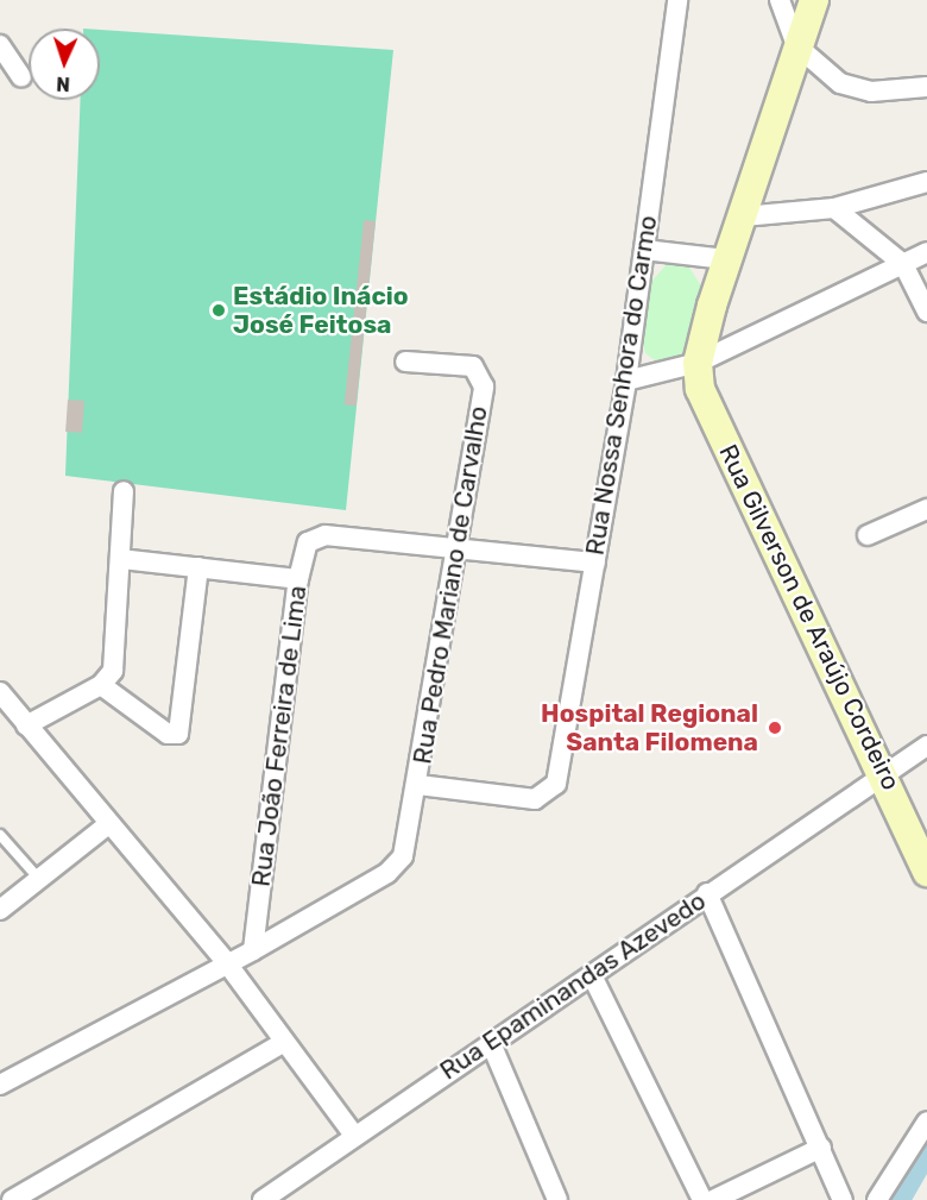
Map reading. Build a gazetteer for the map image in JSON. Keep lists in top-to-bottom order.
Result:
{
  "streets": {
    "main road": ["Rua Gilverson de Araújo Cordeiro"],
    "street": [
      "Rua Nossa Senhora do Carmo",
      "Rua Pedro Mariano de Carvalho",
      "Rua João Ferreira de Lima",
      "Rua Epaminandas Azevedo"
    ]
  },
  "crossings": [
    ["Rua Nossa Senhora do Carmo", "Rua Pedro Mariano de Carvalho"],
    ["Rua Pedro Mariano de Carvalho", "Rua João Ferreira de Lima"],
    ["Rua Gilverson de Araújo Cordeiro", "Rua Epaminandas Azevedo"]
  ],
  "places": ["Estádio Inácio José Feitosa", "Hospital Regional Santa Filomena"],
  "north": "bottom"
}
